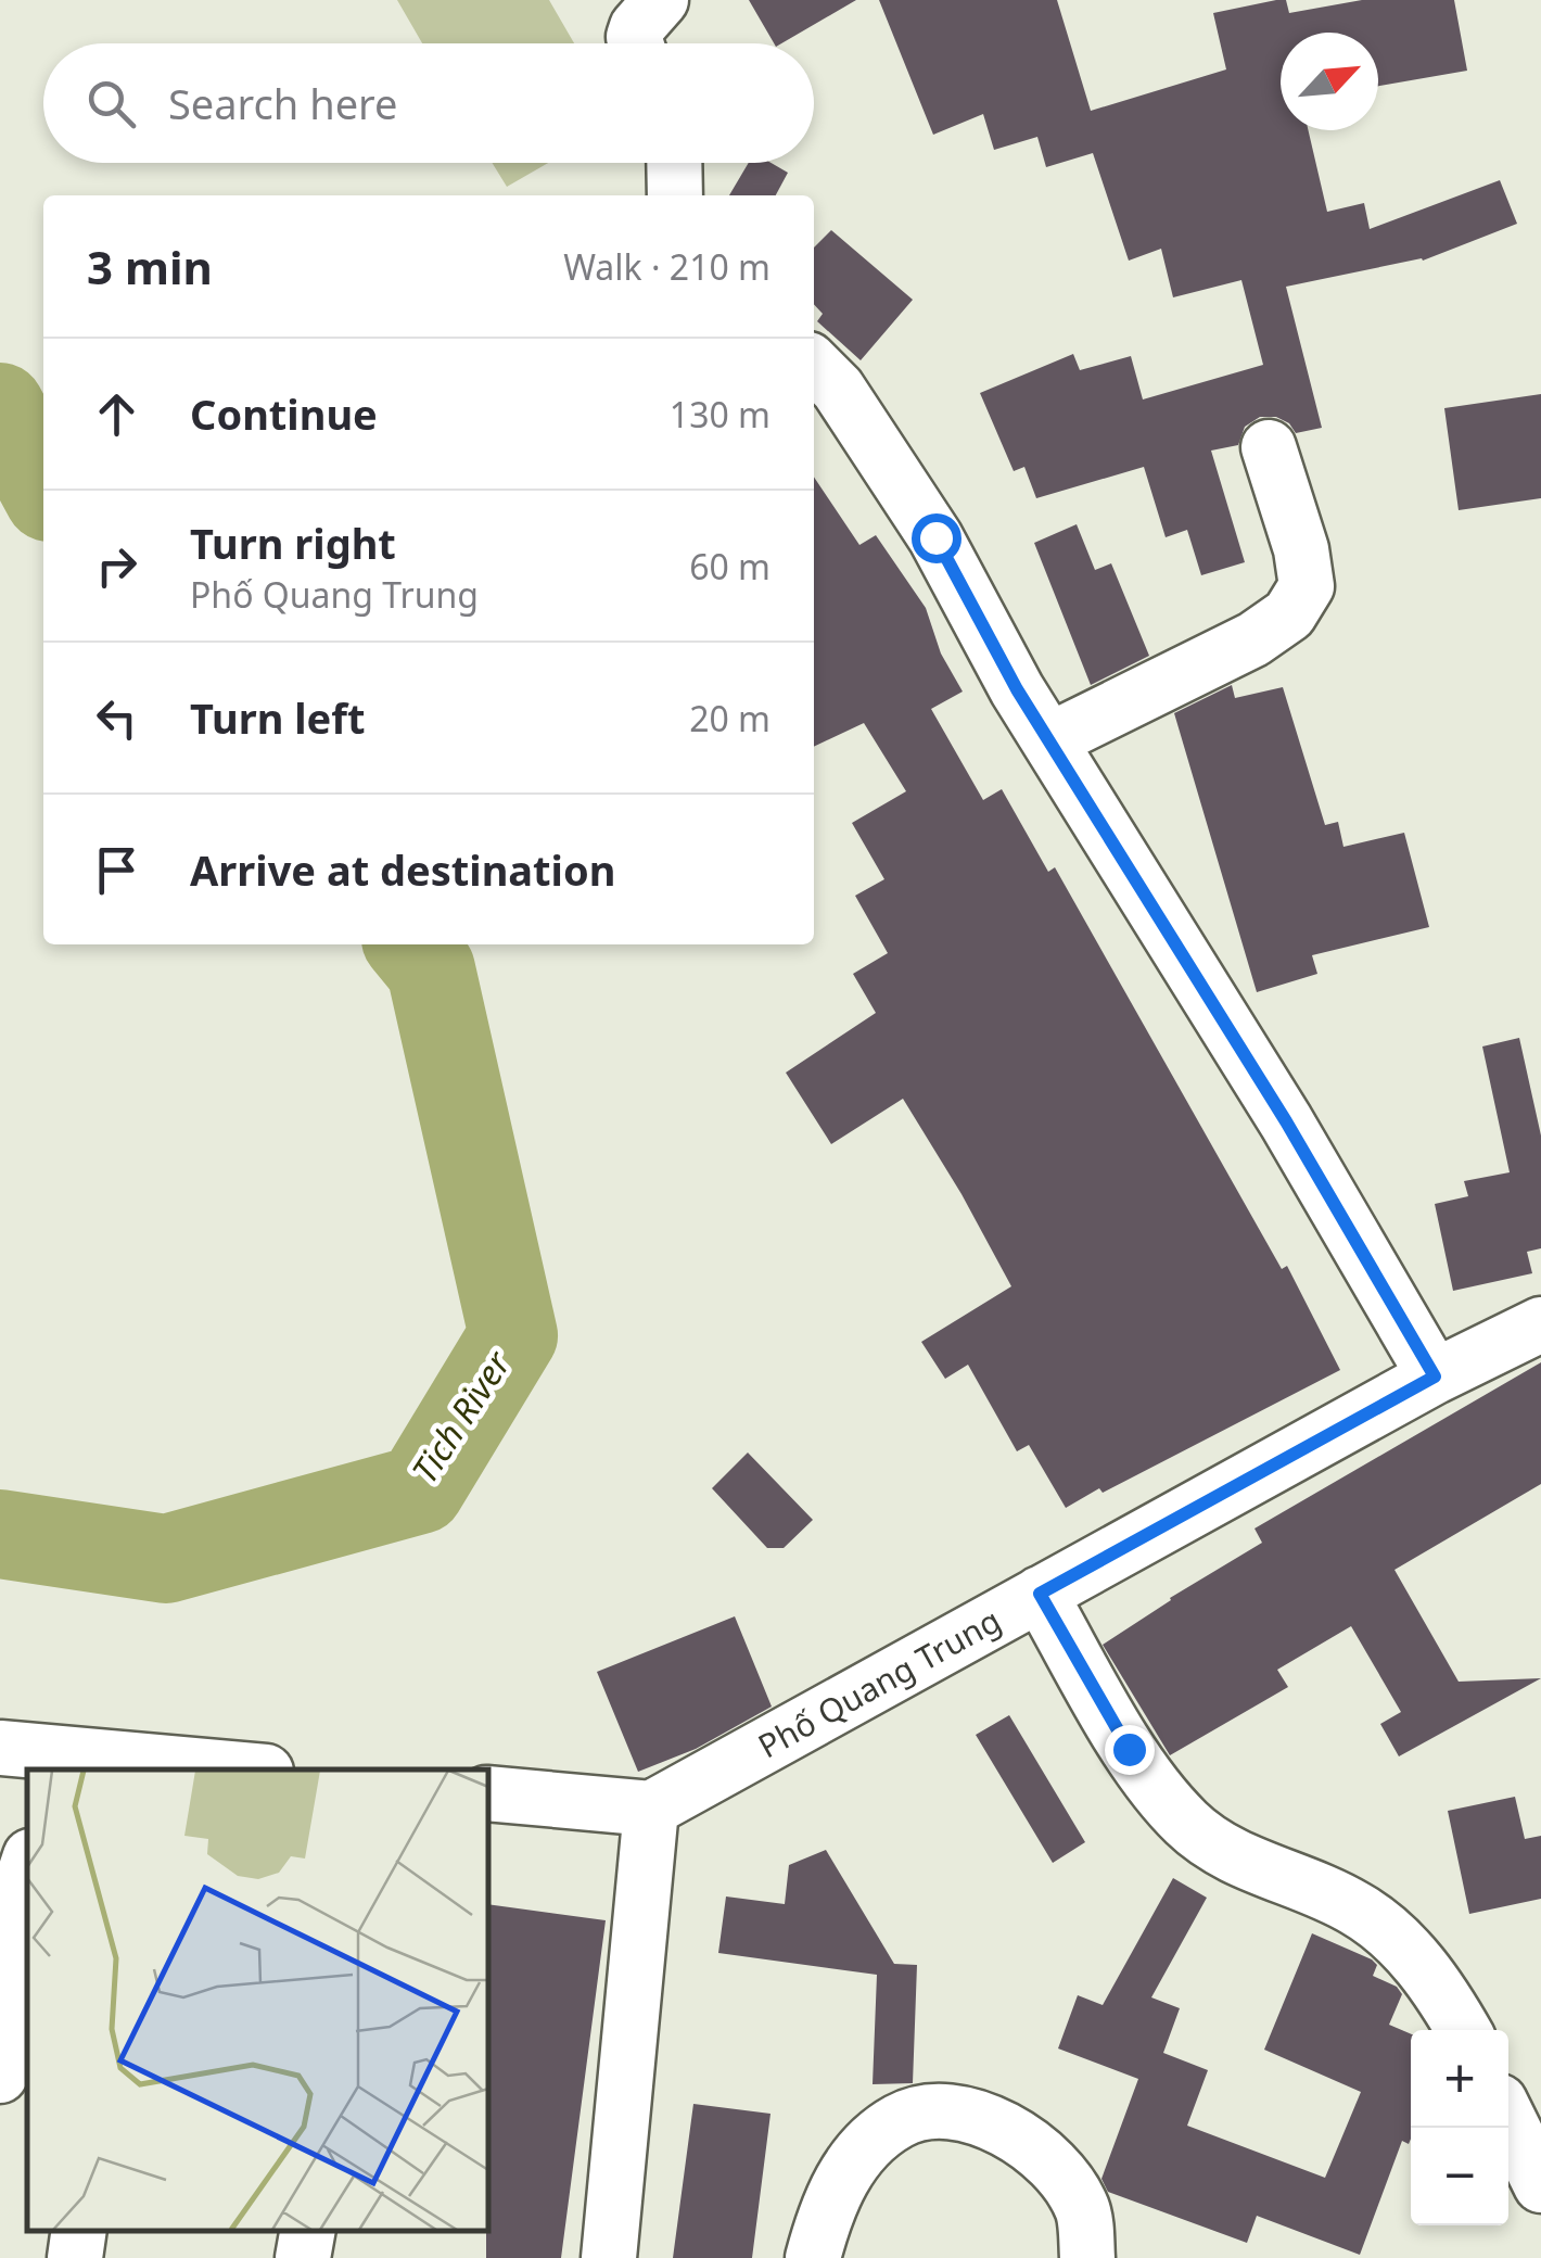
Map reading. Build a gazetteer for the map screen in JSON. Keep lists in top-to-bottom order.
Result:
{
  "streets": {
    "street": ["Phố Quang Trung"]
  },
  "water": ["Tich River"],
  "north": "top right",
  "page": {
    "search": "Search here",
    "heading": ["3 min", "Walk · 210 m"],
    "list": [
      ["Continue", "130 m"],
      ["Turn right", "Phố Quang Trung", "60 m"],
      ["Turn left", "20 m"],
      "Arrive at destination"
    ],
    "map_buttons": ["+", "−"]
  }
}
